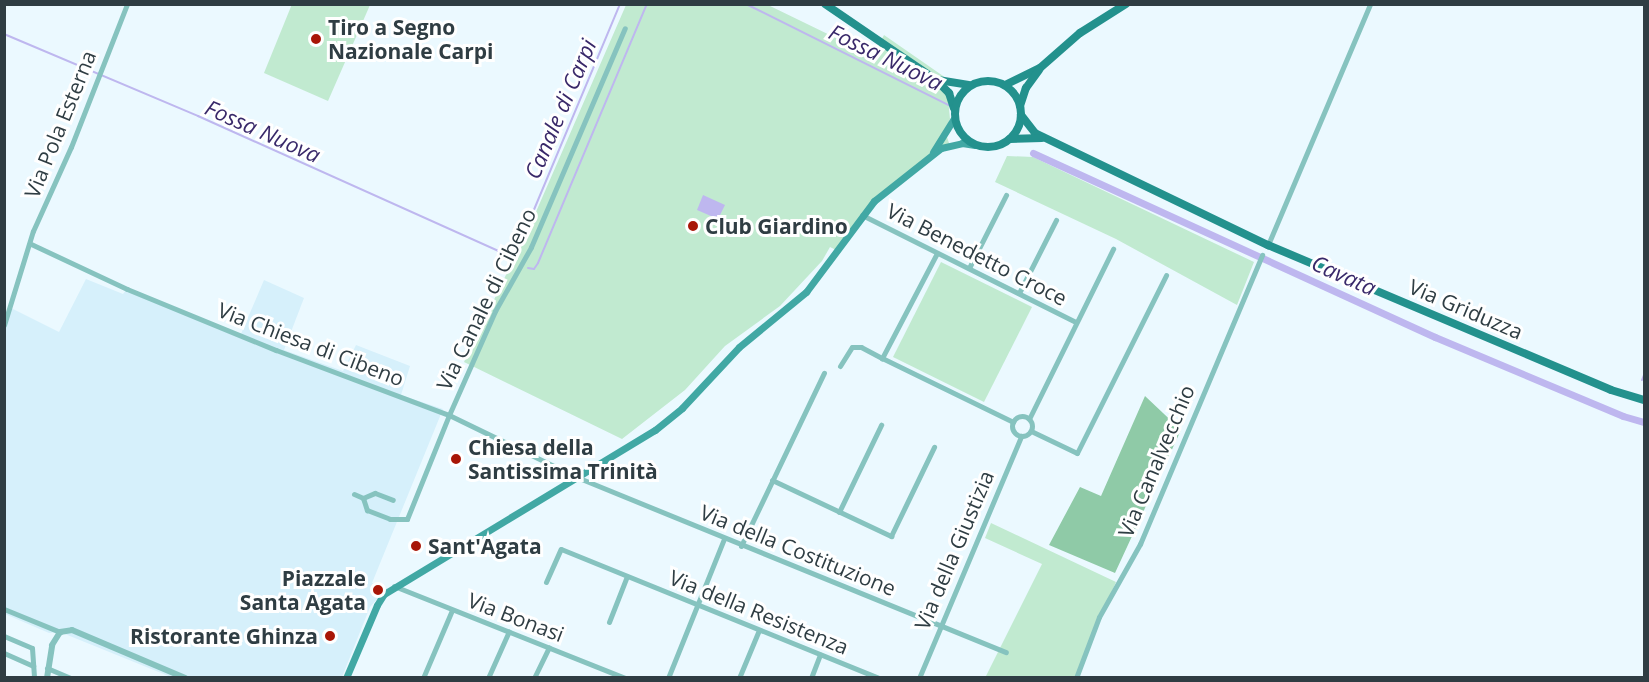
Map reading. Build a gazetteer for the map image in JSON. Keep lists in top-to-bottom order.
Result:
{
  "streets": {
    "main road": ["Via Griduzza"],
    "street": [
      "Via Pola Esterna",
      "Via Benedetto Croce",
      "Via Canale di Cibeno",
      "Via Chiesa di Cibeno",
      "Via Canalvecchio",
      "Via della Costituzione",
      "Via della Giustizia",
      "Via della Resistenza",
      "Via Bonasi"
    ]
  },
  "crossings": [
    ["Via Pola Esterna", "Via Chiesa di Cibeno"],
    ["Via Canale di Cibeno", "Via Chiesa di Cibeno"],
    ["Via Chiesa di Cibeno", "Via della Costituzione"],
    ["Via della Costituzione", "Via della Giustizia"]
  ],
  "water": ["Fossa Nuova", "Canale di Carpi", "Cavata"],
  "places": [
    "Tiro a Segno Nazionale Carpi",
    "Club Giardino",
    "Chiesa della Santissima Trinità",
    "Sant'Agata",
    "Piazzale Santa Agata",
    "Ristorante Ghinza"
  ]
}
